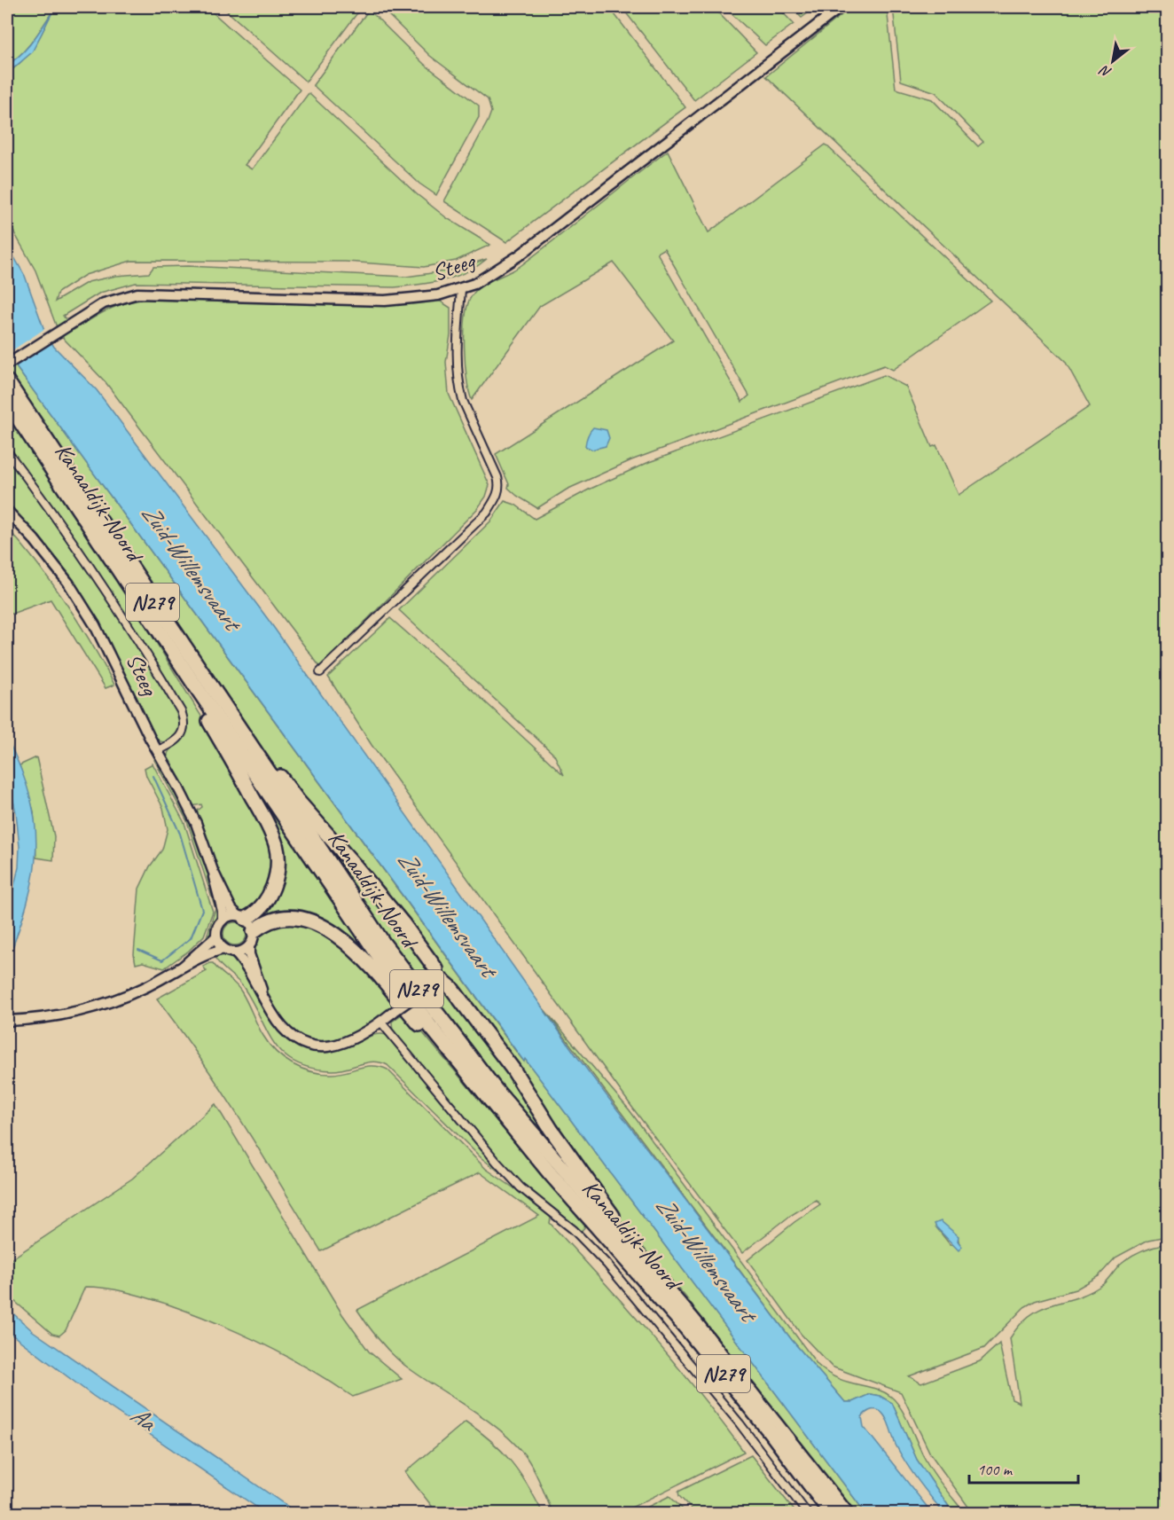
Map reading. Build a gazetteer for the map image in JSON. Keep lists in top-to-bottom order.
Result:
{
  "streets": {
    "highway": ["Kanaaldijk-Noord", "N279"],
    "street": ["Steeg"]
  },
  "crossings": [
    ["Steeg", "Kanaaldijk-Noord"],
    ["Steeg", "N279"],
    ["Kanaaldijk-Noord", "N279"]
  ],
  "water": ["Zuid-Willemsvaart", "Aa"],
  "scale_bar": "100 m",
  "north": "bottom left"
}
